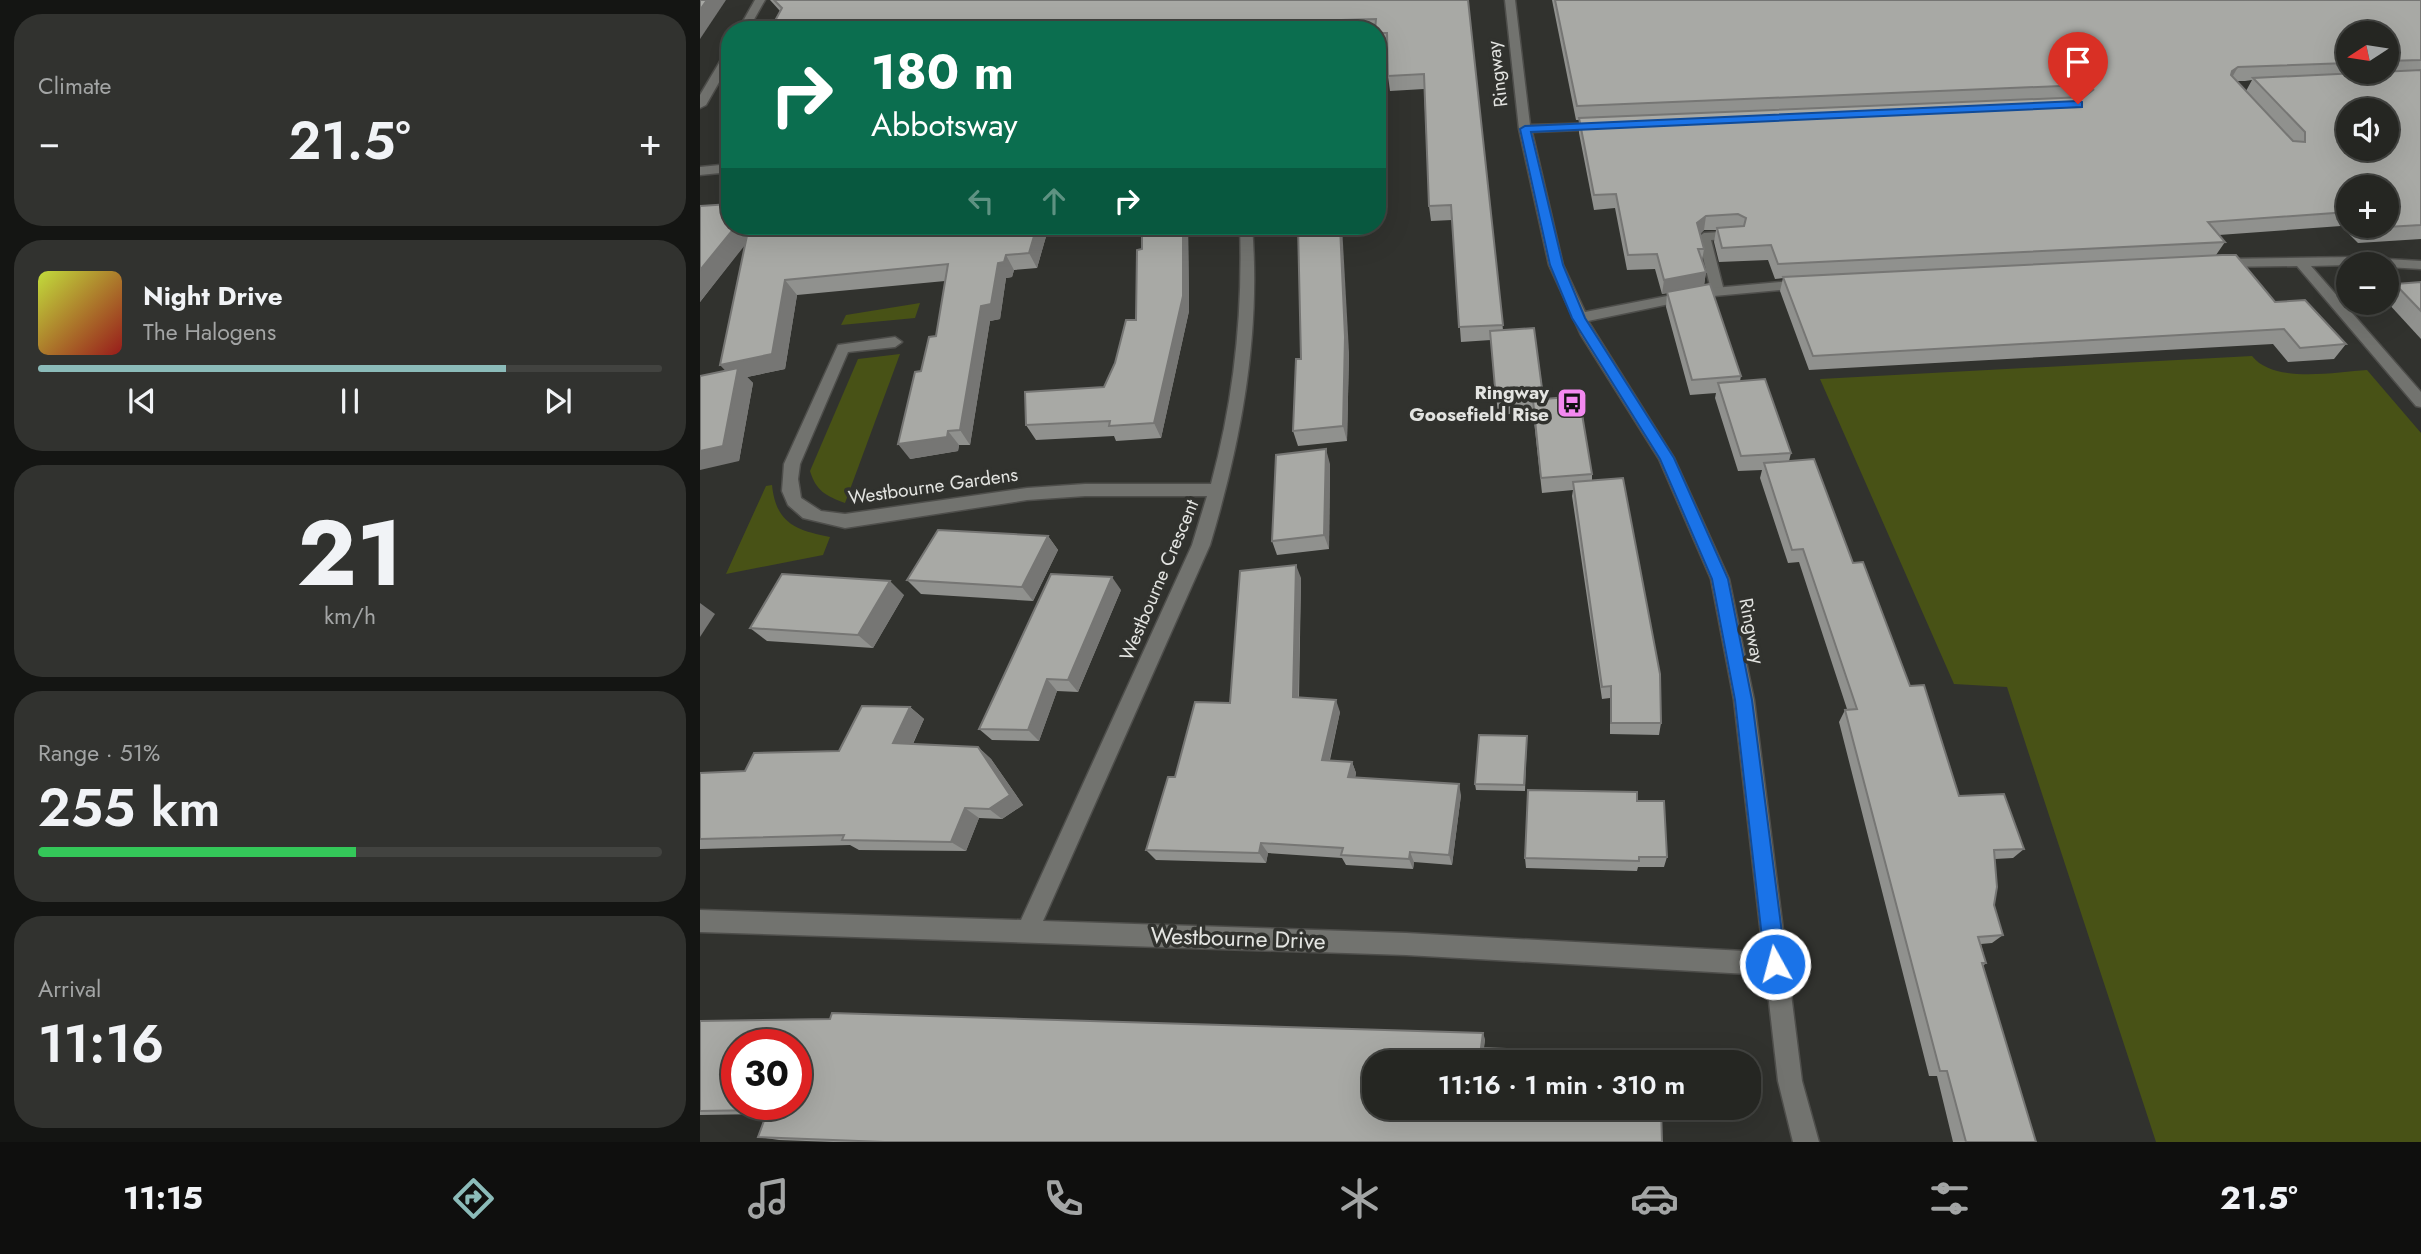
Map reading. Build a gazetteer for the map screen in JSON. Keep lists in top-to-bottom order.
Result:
{
  "streets": {
    "street": [
      "Ringway",
      "Westbourne Gardens",
      "Westbourne Crescent",
      "Westbourne Drive"
    ]
  },
  "crossings": [
    ["Ringway", "Westbourne Drive"],
    ["Westbourne Gardens", "Westbourne Crescent"],
    ["Westbourne Crescent", "Westbourne Drive"]
  ],
  "places": {
    "bus stop": ["Ringway Goosefield Rise"]
  },
  "north": "left",
  "page": {
    "tile": [
      "Climate",
      ["21", "km/h"],
      ["Range · 51%", "255 km"],
      ["Arrival", "11:16"]
    ],
    "map_buttons": ["+", "−"],
    "turn": ["180 m", "Abbotsway"],
    "heat": ["−", "21.5°", "+"],
    "song": ["Night Drive", "The Halogens"],
    "limit": "30",
    "trip": "11:16 · 1 min · 310 m",
    "tabs": ["11:15", "21.5°"]
  }
}
